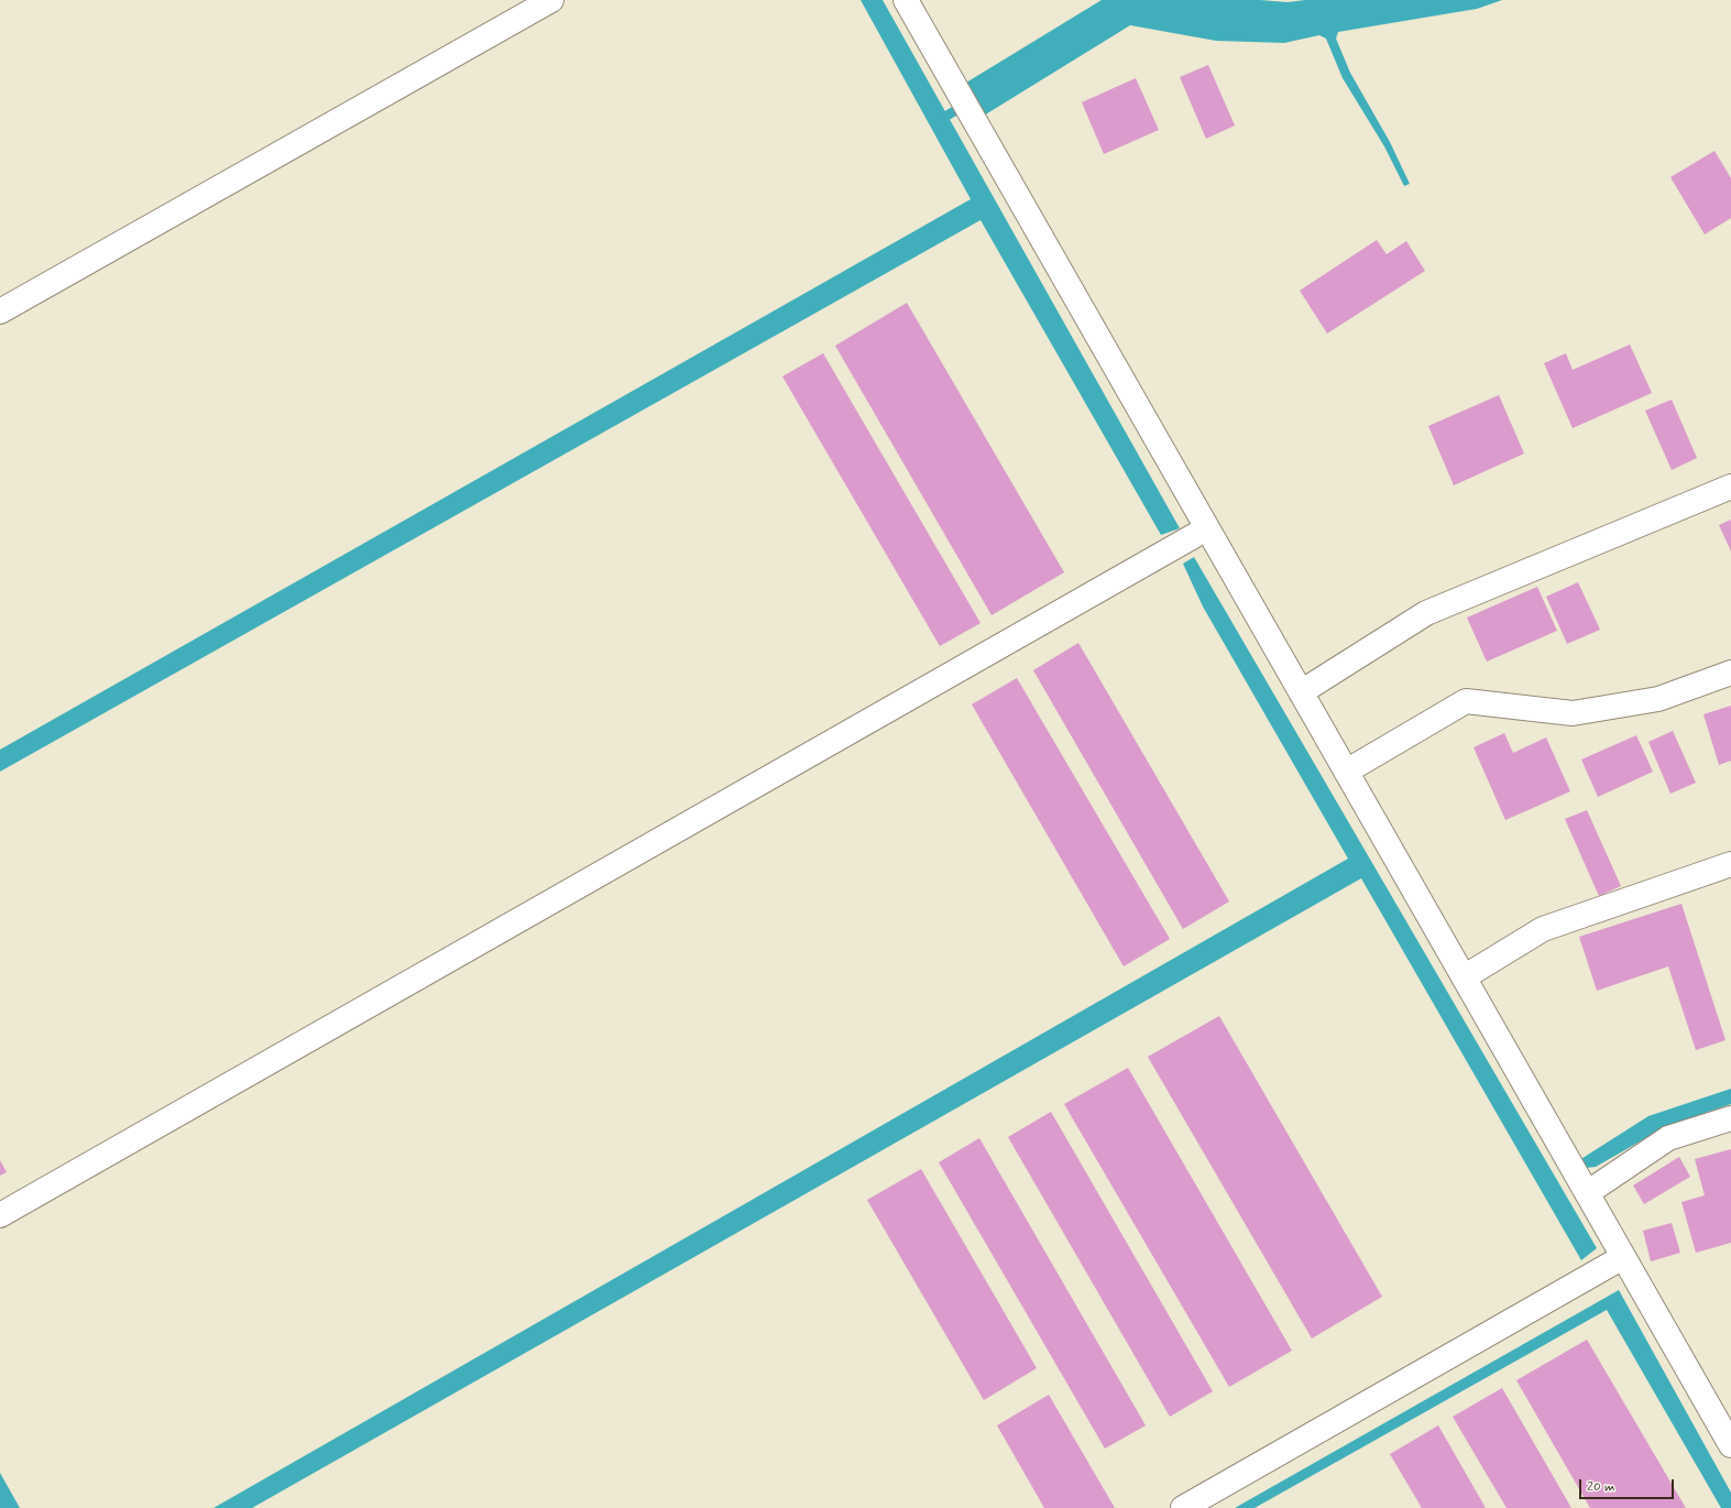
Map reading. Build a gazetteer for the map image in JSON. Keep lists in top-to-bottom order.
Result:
{
  "scale_bar": "20 m"
}
